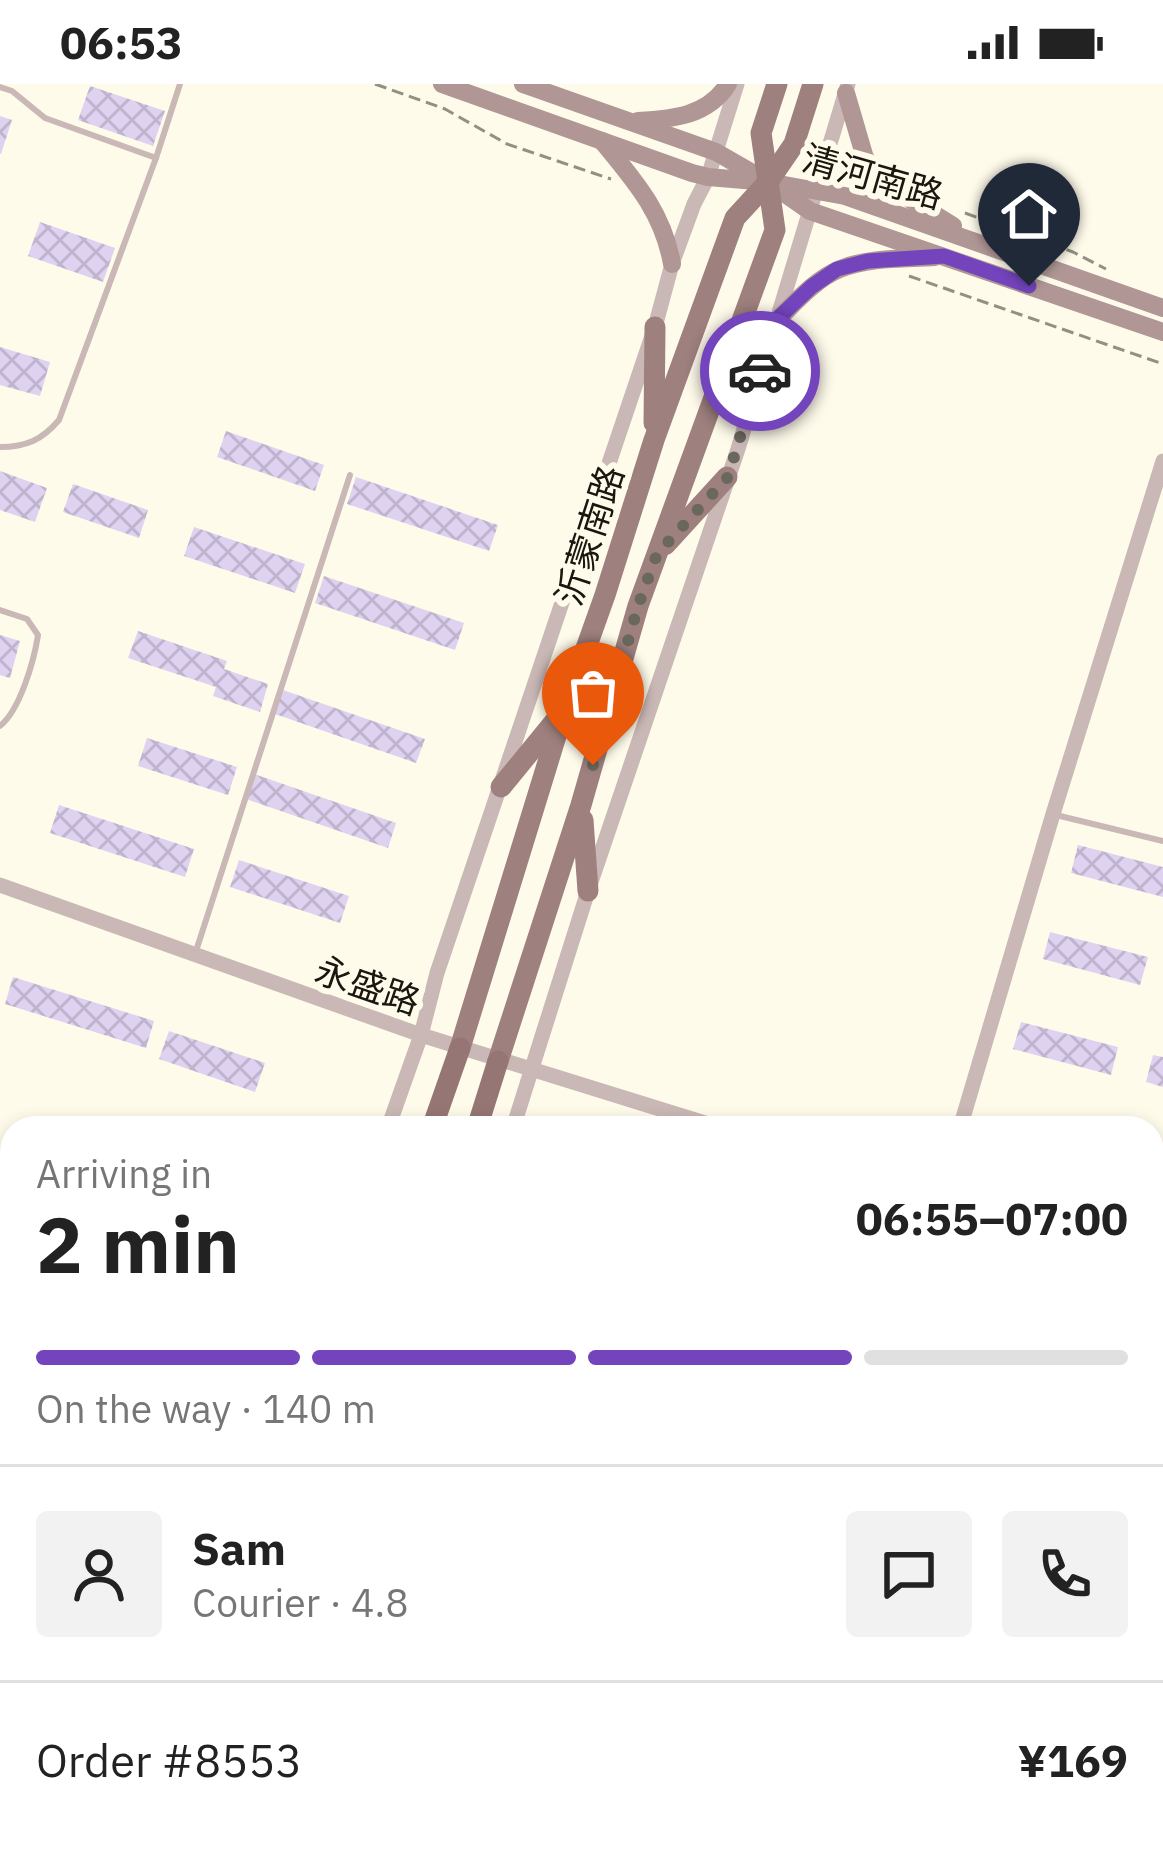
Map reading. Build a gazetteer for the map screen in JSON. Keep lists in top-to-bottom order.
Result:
{
  "streets": {
    "highway": ["沂蒙南路"],
    "main road": ["清河南路"],
    "street": ["永盛路"]
  },
  "crossings": [
    ["清河南路", "沂蒙南路"],
    ["沂蒙南路", "永盛路"]
  ],
  "page": {
    "status": "06:53",
    "heading": ["2 min", "Arriving in", "06:55–07:00"],
    "panel": [
      "Sam",
      "Courier · 4.8",
      "Order #8553",
      "¥169"
    ],
    "bar": "On the way · 140 m"
  }
}
